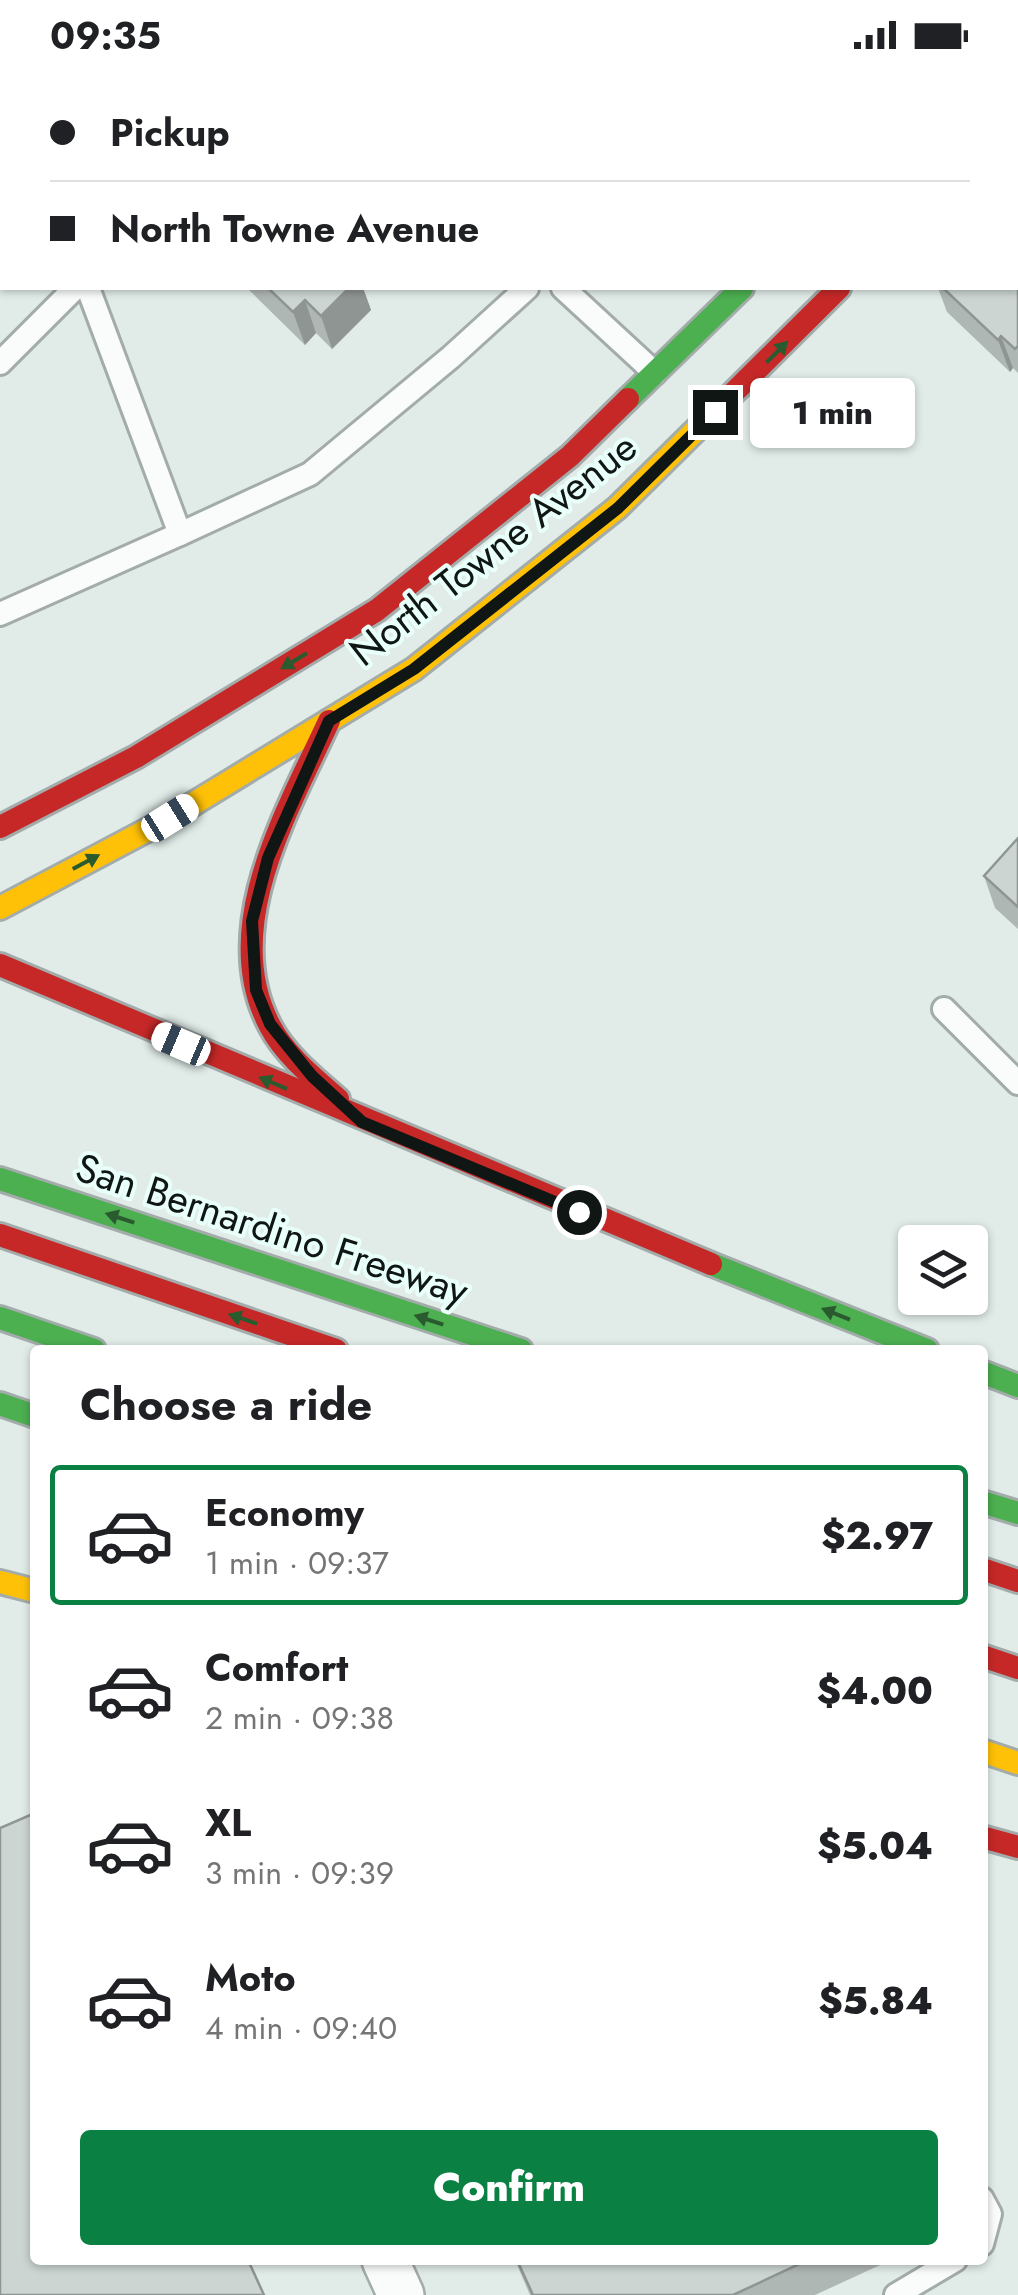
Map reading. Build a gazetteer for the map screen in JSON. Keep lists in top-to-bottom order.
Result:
{
  "streets": {
    "main road": ["North Towne Avenue", "San Bernardino Freeway"]
  },
  "page": {
    "status": "09:35",
    "banner": ["Pickup", "North Towne Avenue"],
    "bubble": "1 min",
    "heading": "Choose a ride",
    "list": [
      {
        "name": "Economy",
        "note": "1 min · 09:37",
        "value": "$2.97"
      },
      {
        "name": "Comfort",
        "note": "2 min · 09:38",
        "value": "$4.00"
      },
      {
        "name": "XL",
        "note": "3 min · 09:39",
        "value": "$5.04"
      },
      {
        "name": "Moto",
        "note": "4 min · 09:40",
        "value": "$5.84"
      }
    ],
    "buttons": "Confirm"
  }
}
